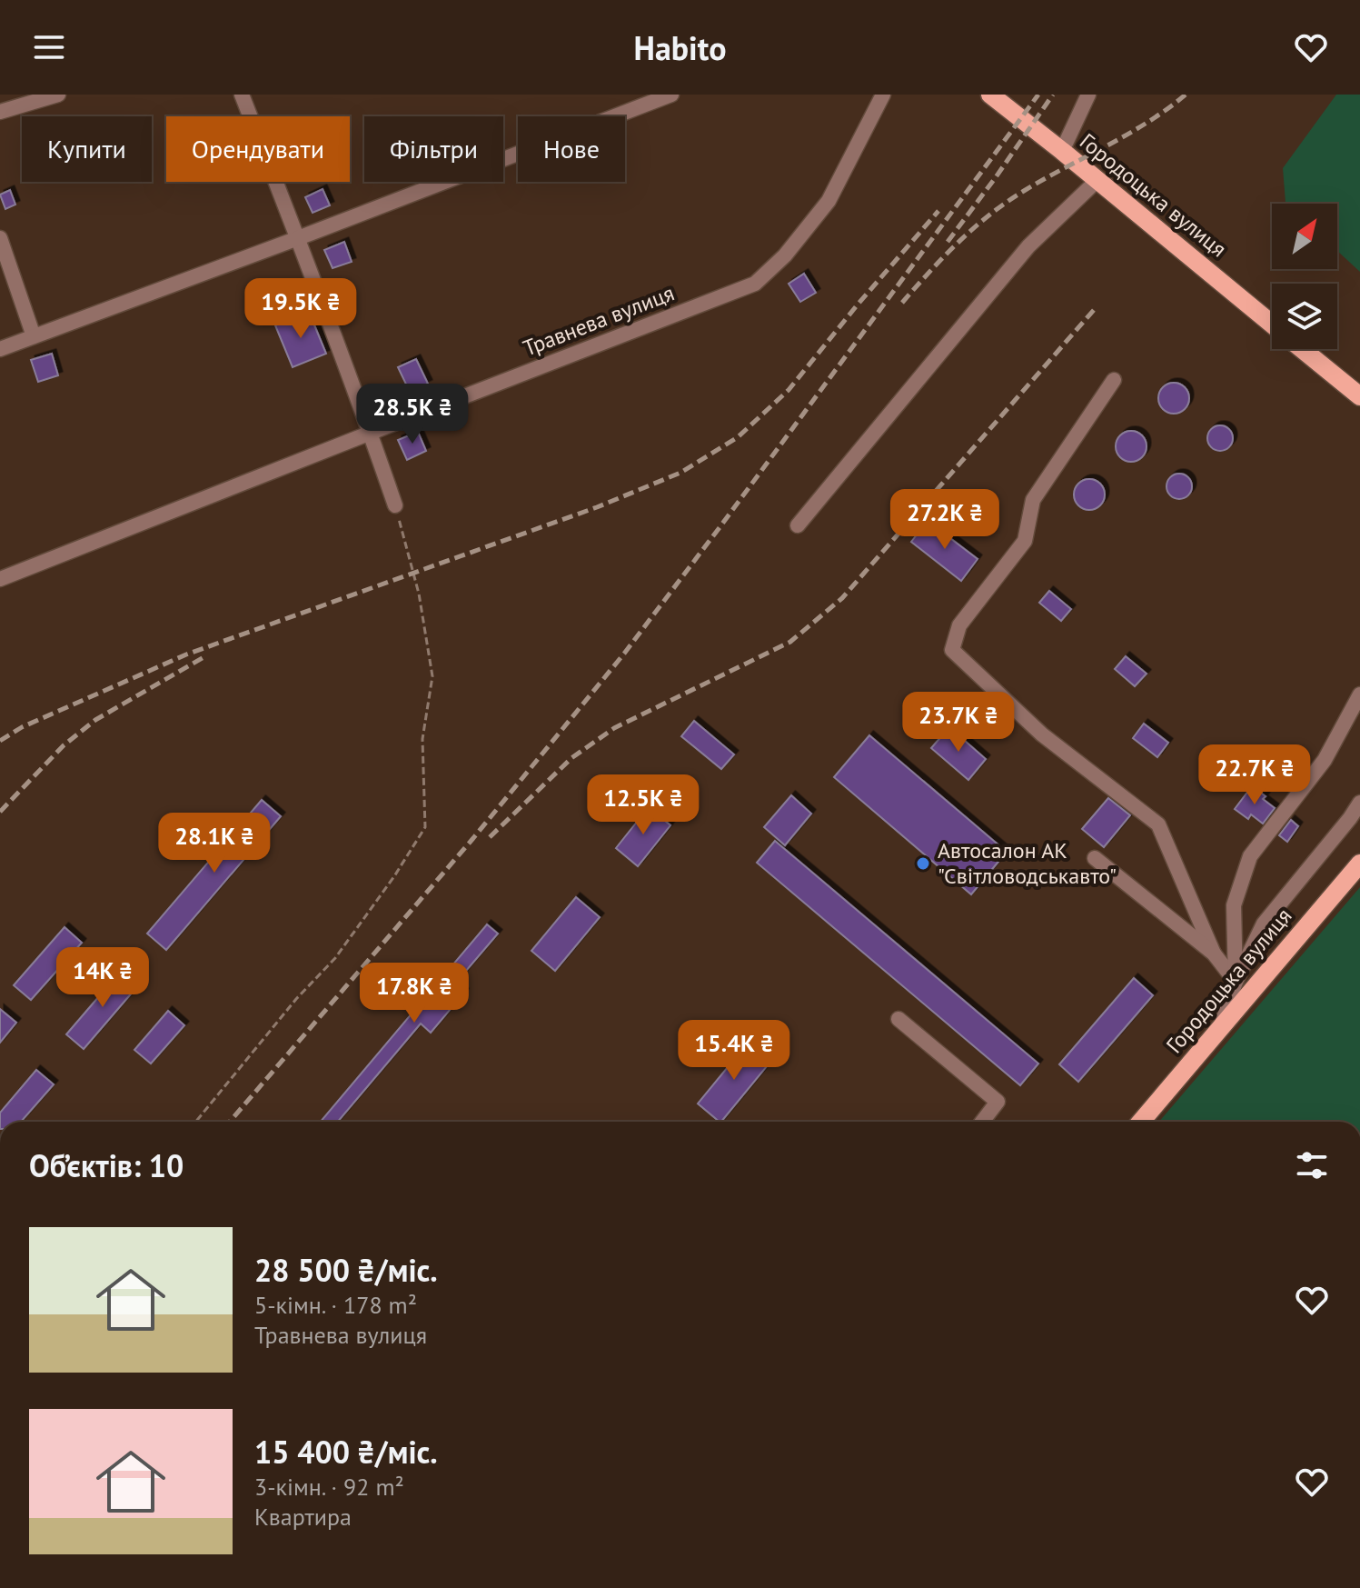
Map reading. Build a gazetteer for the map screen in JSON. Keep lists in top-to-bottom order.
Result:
{
  "streets": {
    "main road": ["Городоцька вулиця"],
    "street": ["Травнева вулиця"]
  },
  "places": ["Автосалон АК \"Світловодськавто\""],
  "north": "top right",
  "page": {
    "header": "Habito",
    "chip": [
      "Купити",
      "Орендувати",
      "Фільтри",
      "Нове"
    ],
    "price": [
      "19.5K ₴",
      "28.5K ₴",
      "27.2K ₴",
      "23.7K ₴",
      "22.7K ₴",
      "12.5K ₴",
      "28.1K ₴",
      "14K ₴",
      "17.8K ₴",
      "15.4K ₴"
    ],
    "heading": "Об’єктів: 10",
    "list": [
      {
        "name": "28 500 ₴/міс.",
        "note": "5-кімн. · 178 m² · Травнева вулиця"
      },
      {
        "name": "15 400 ₴/міс.",
        "note": "3-кімн. · 92 m² · Квартира"
      }
    ]
  }
}
